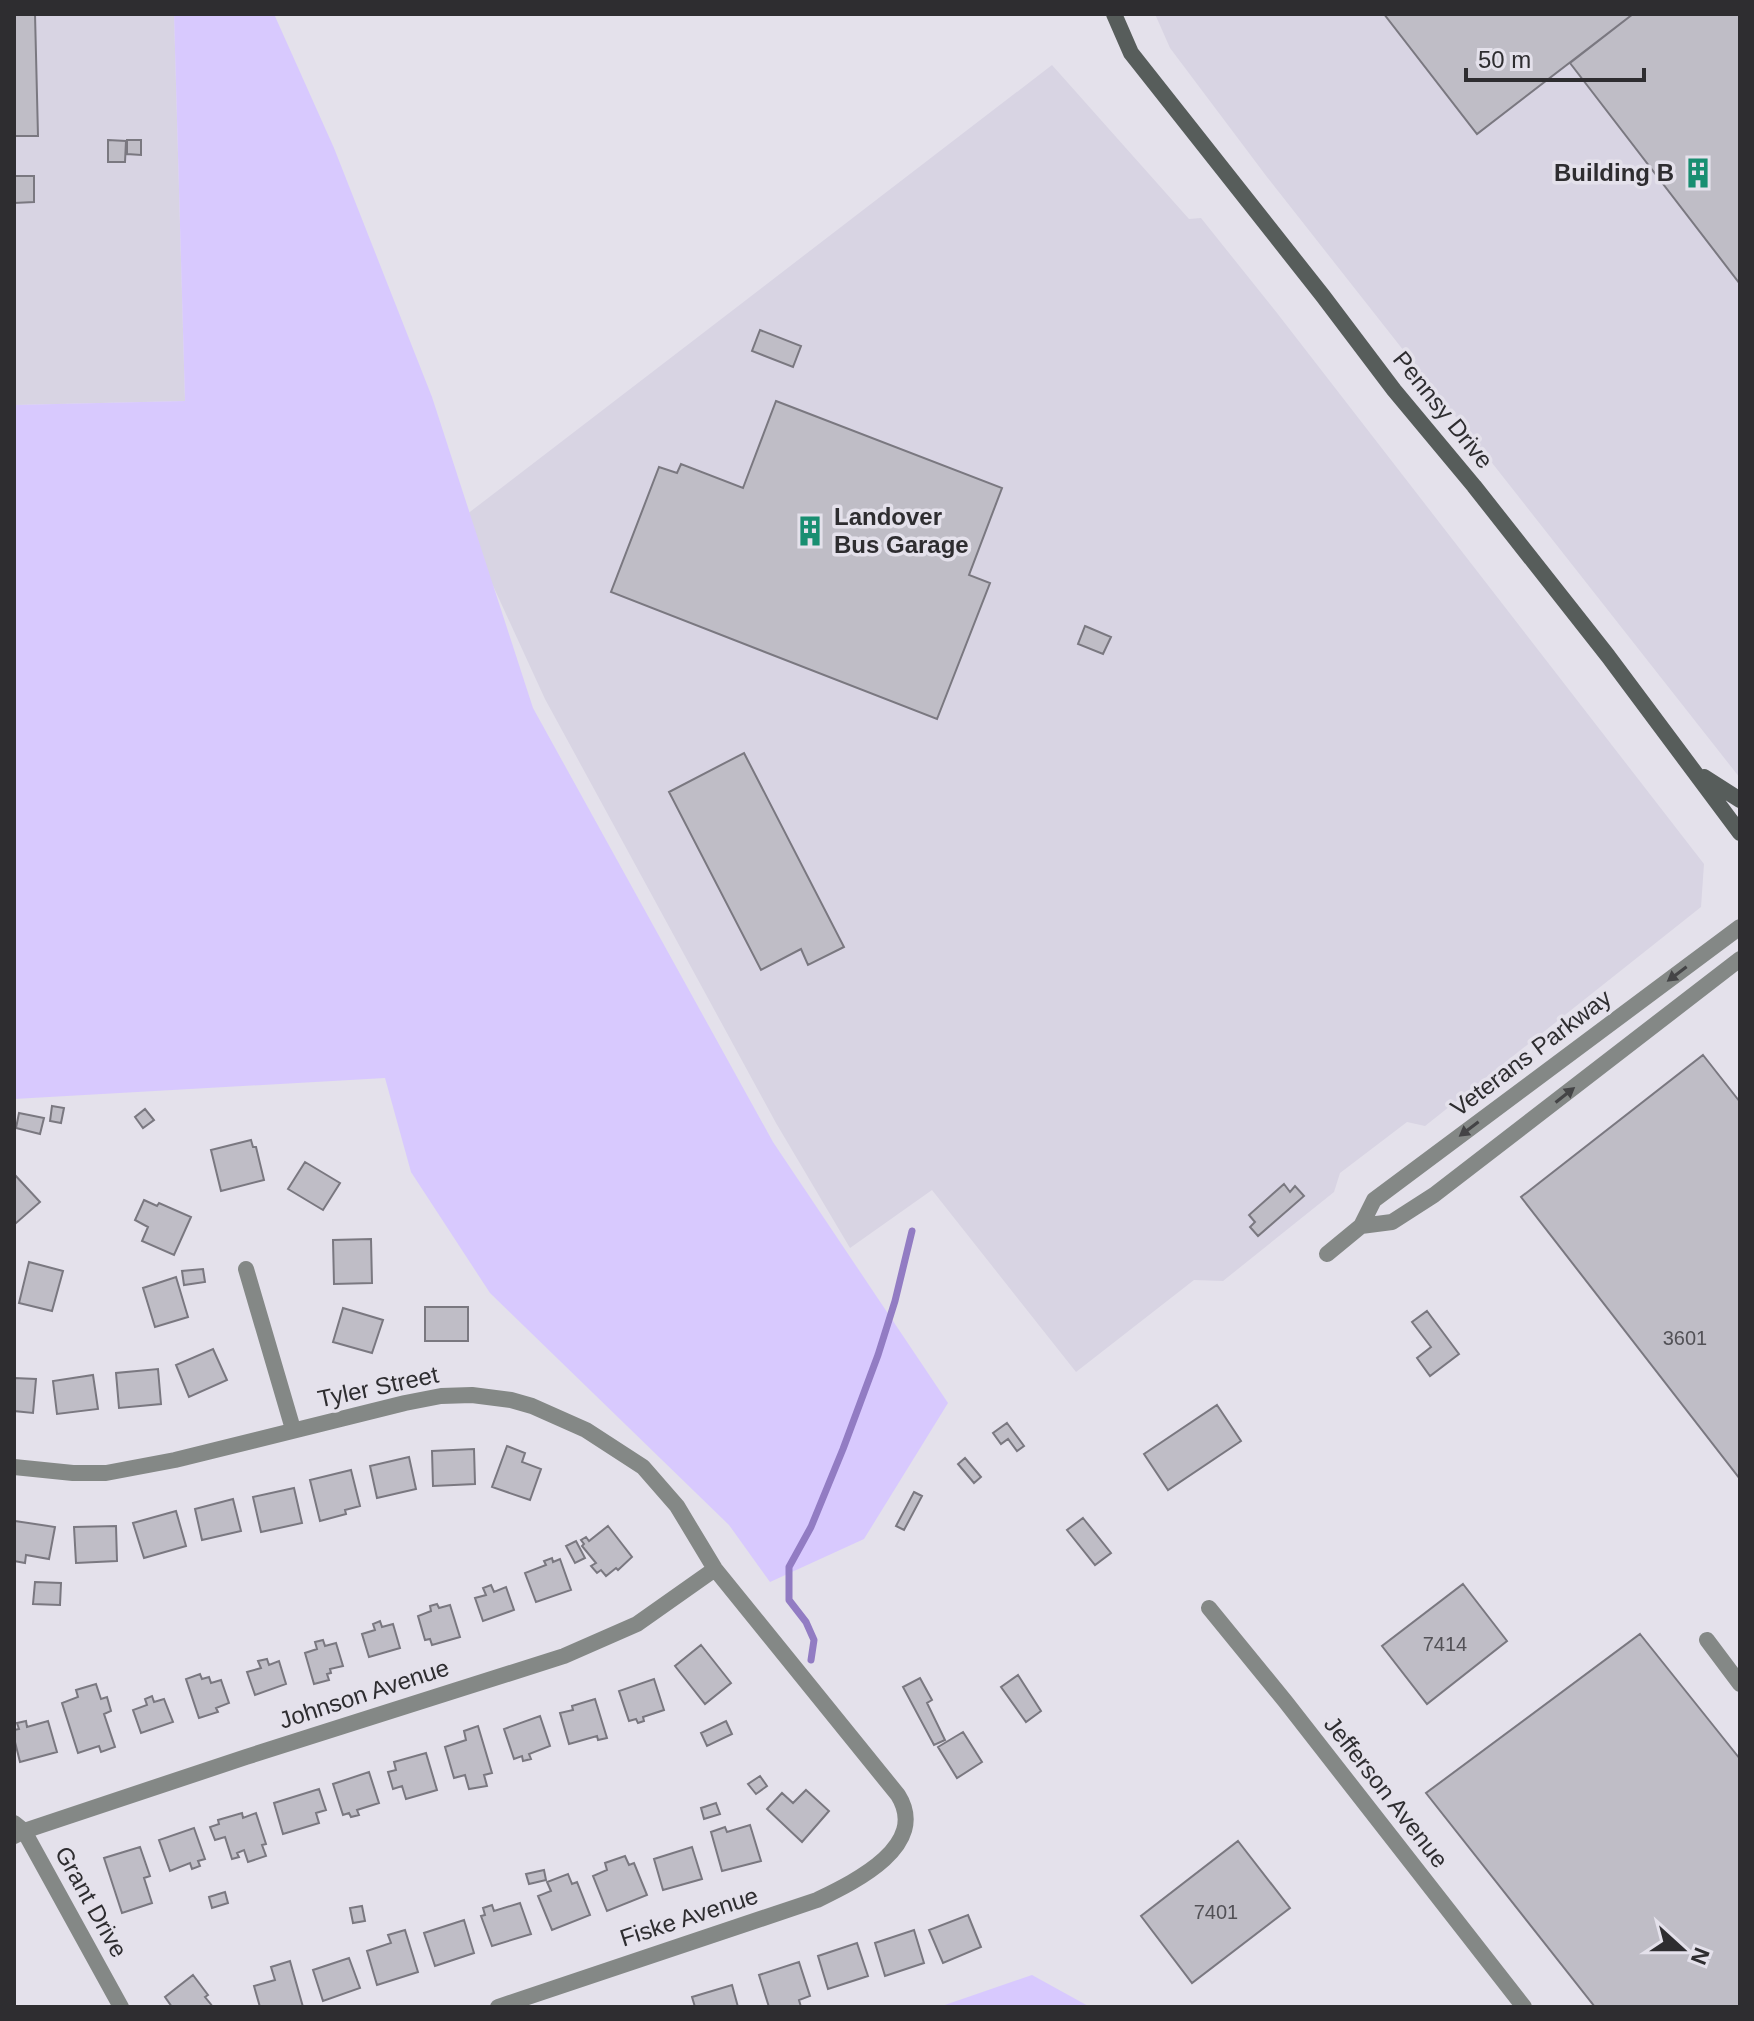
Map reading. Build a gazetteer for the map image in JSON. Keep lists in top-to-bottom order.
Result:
{
  "streets": {
    "main road": ["Pennsy Drive"],
    "street": [
      "Veterans Parkway",
      "Tyler Street",
      "Johnson Avenue",
      "Jefferson Avenue",
      "Grant Drive",
      "Fiske Avenue"
    ]
  },
  "crossings": [
    ["Tyler Street", "Johnson Avenue"],
    ["Tyler Street", "Fiske Avenue"],
    ["Johnson Avenue", "Grant Drive"]
  ],
  "places": {
    "building": ["Building B", "Landover Bus Garage"]
  },
  "house_numbers": ["3601", "7414", "7401"],
  "scale_bar": "50 m",
  "north": "right"
}
